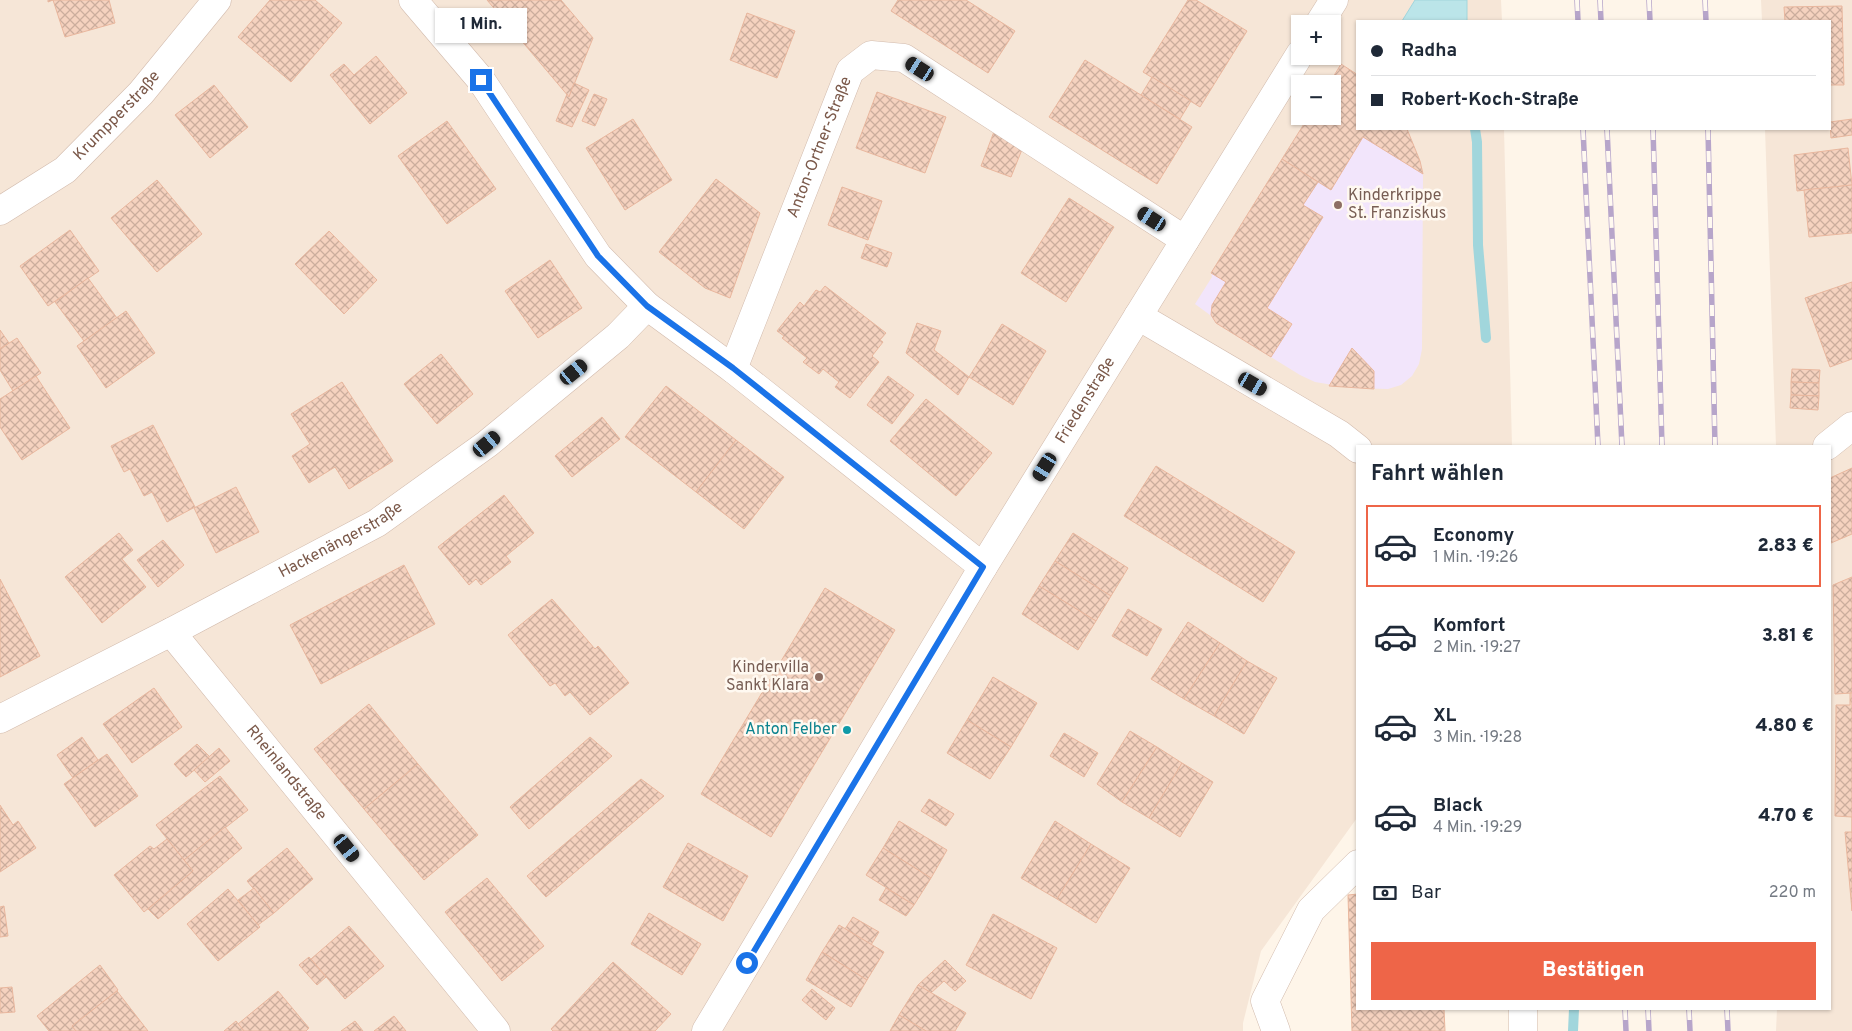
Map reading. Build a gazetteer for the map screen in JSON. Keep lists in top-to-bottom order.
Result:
{
  "streets": {
    "street": [
      "Krumpperstraße",
      "Anton-Ortner-Straße",
      "Friedenstraße",
      "Hackenängerstraße",
      "Rheinlandstraße"
    ]
  },
  "crossings": [
    ["Anton-Ortner-Straße", "Friedenstraße"],
    ["Hackenängerstraße", "Rheinlandstraße"]
  ],
  "places": ["Kinderkrippe St. Franziskus", "Kindervilla Sankt Klara", "Anton Felber"],
  "page": {
    "bubble": "1 Min.",
    "map_buttons": ["+", "−"],
    "banner": ["Radha", "Robert-Koch-Straße"],
    "heading": "Fahrt wählen",
    "list": [
      {
        "name": "Economy",
        "note": "1 Min. · 19:26",
        "value": "2.83 €"
      },
      {
        "name": "Komfort",
        "note": "2 Min. · 19:27",
        "value": "3.81 €"
      },
      {
        "name": "XL",
        "note": "3 Min. · 19:28",
        "value": "4.80 €"
      },
      {
        "name": "Black",
        "note": "4 Min. · 19:29",
        "value": "4.70 €"
      }
    ],
    "pay": ["Bar", "220 m"],
    "buttons": "Bestätigen"
  }
}
